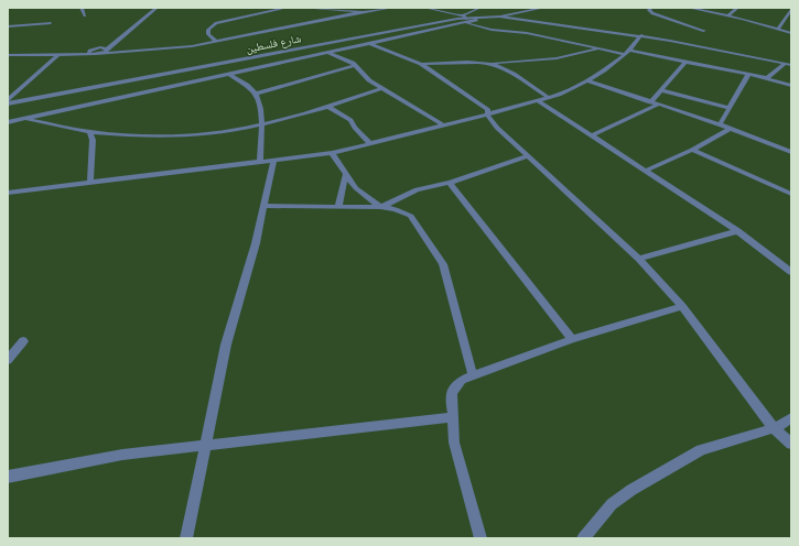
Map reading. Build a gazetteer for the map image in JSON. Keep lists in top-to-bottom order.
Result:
{
  "streets": {
    "street": ["شارع فلسطين"]
  }
}
